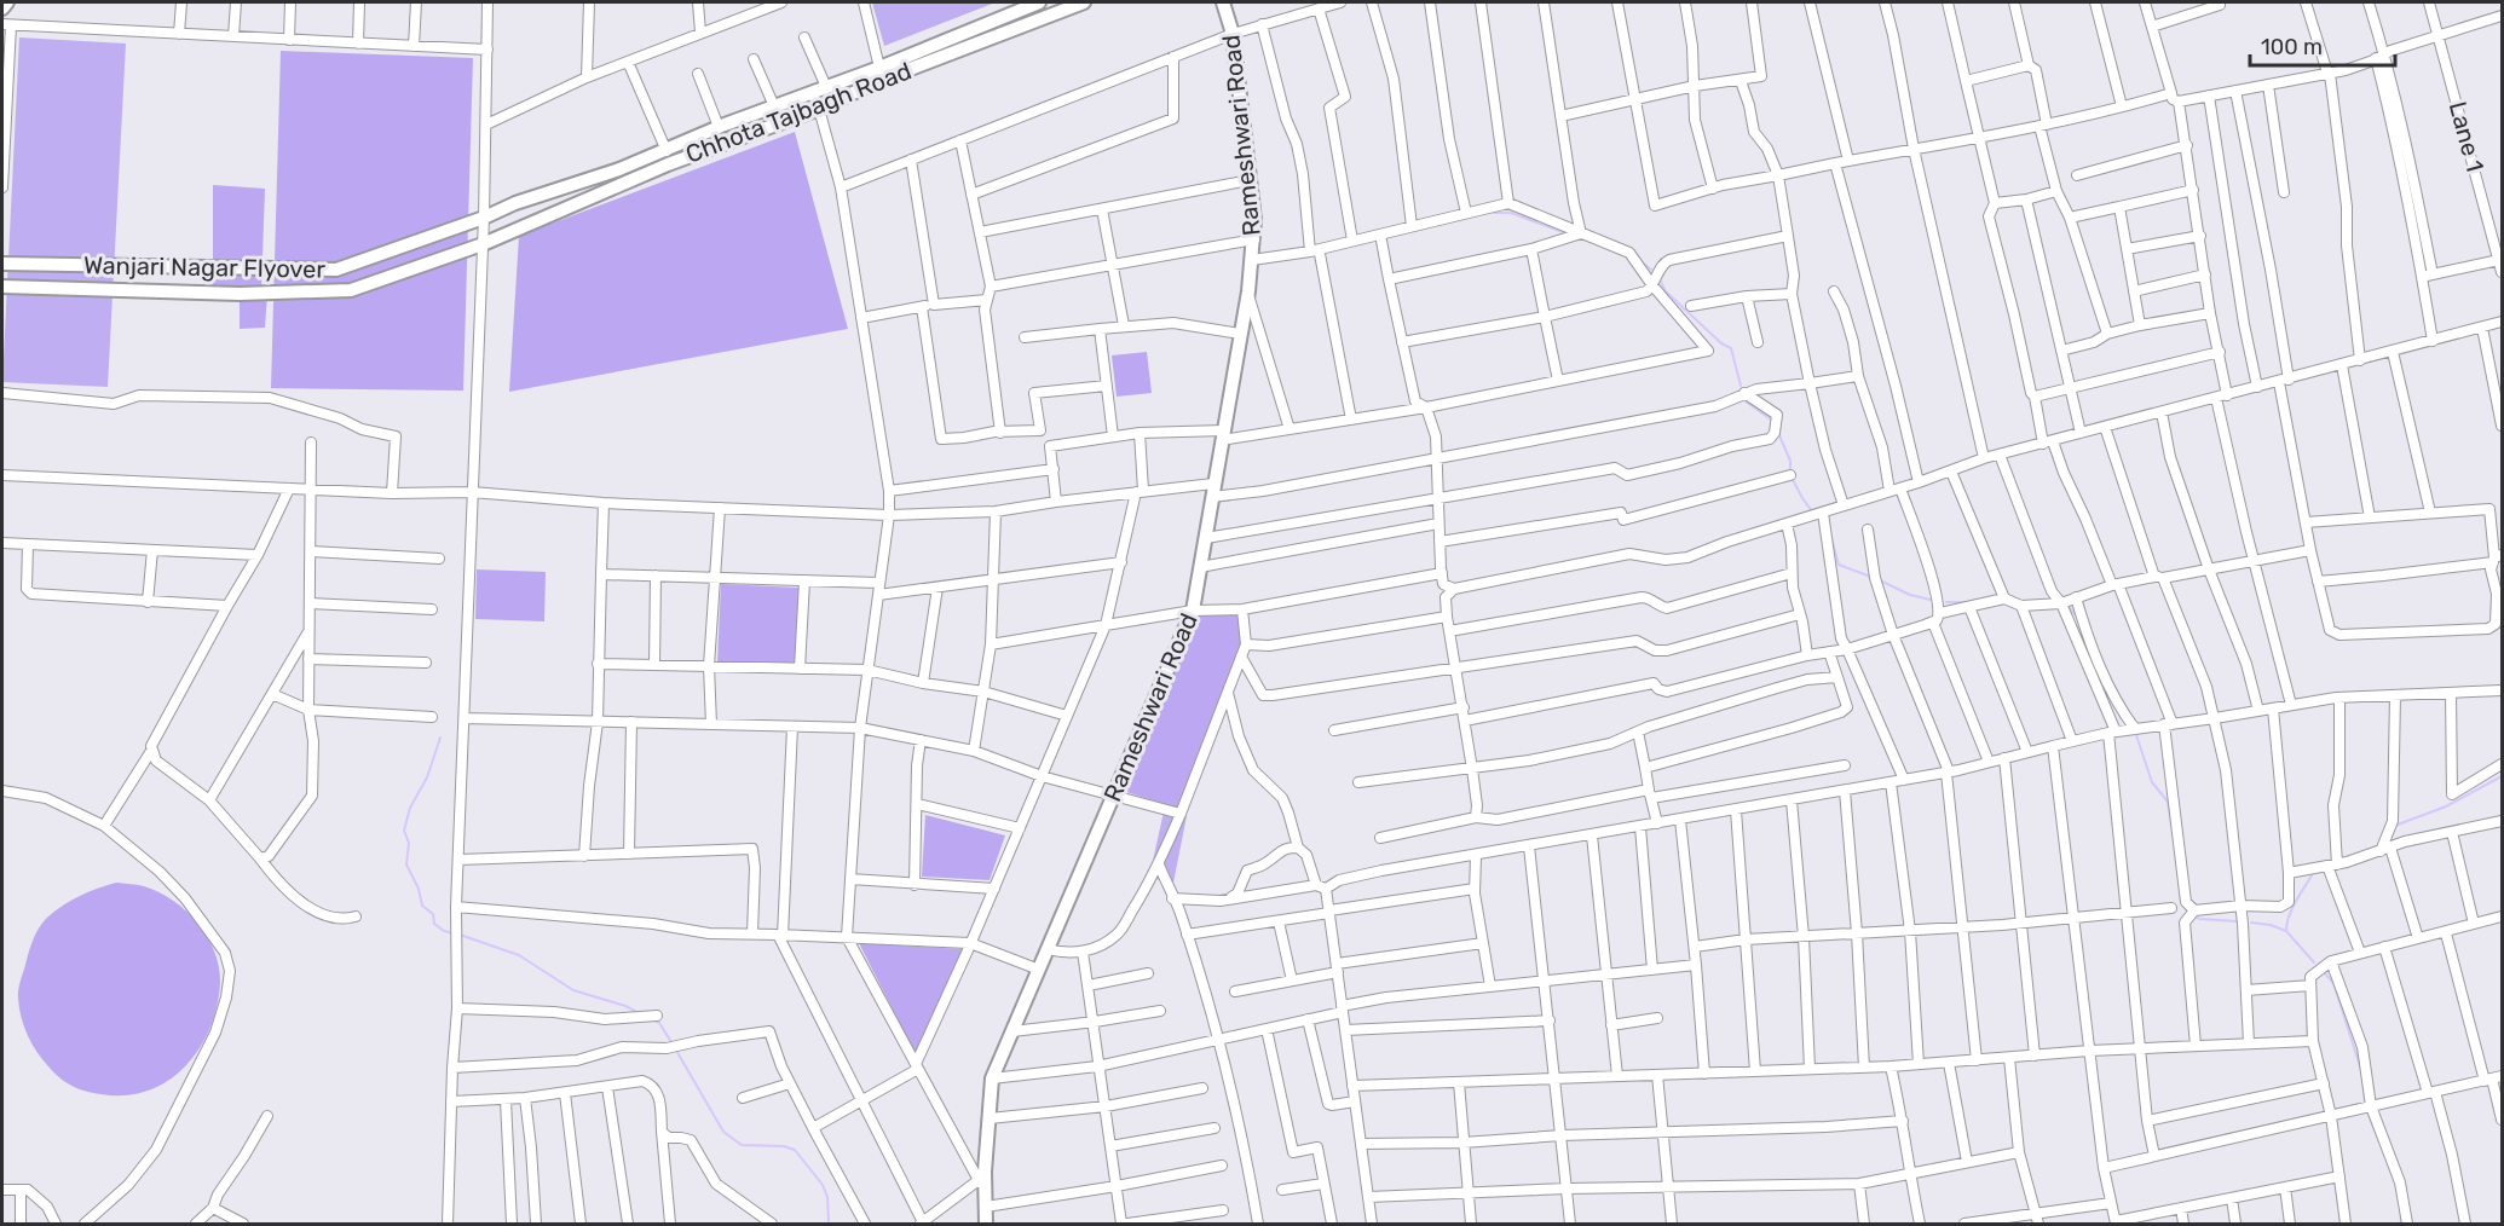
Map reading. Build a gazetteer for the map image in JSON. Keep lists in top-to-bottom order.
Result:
{
  "streets": {
    "main road": ["Chhota Tajbagh Road", "Rameshwari Road", "Wanjari Nagar Flyover"],
    "street": ["Lane 1"]
  },
  "crossings": [
    ["Chhota Tajbagh Road", "Wanjari Nagar Flyover"]
  ],
  "scale_bar": "100 m"
}
